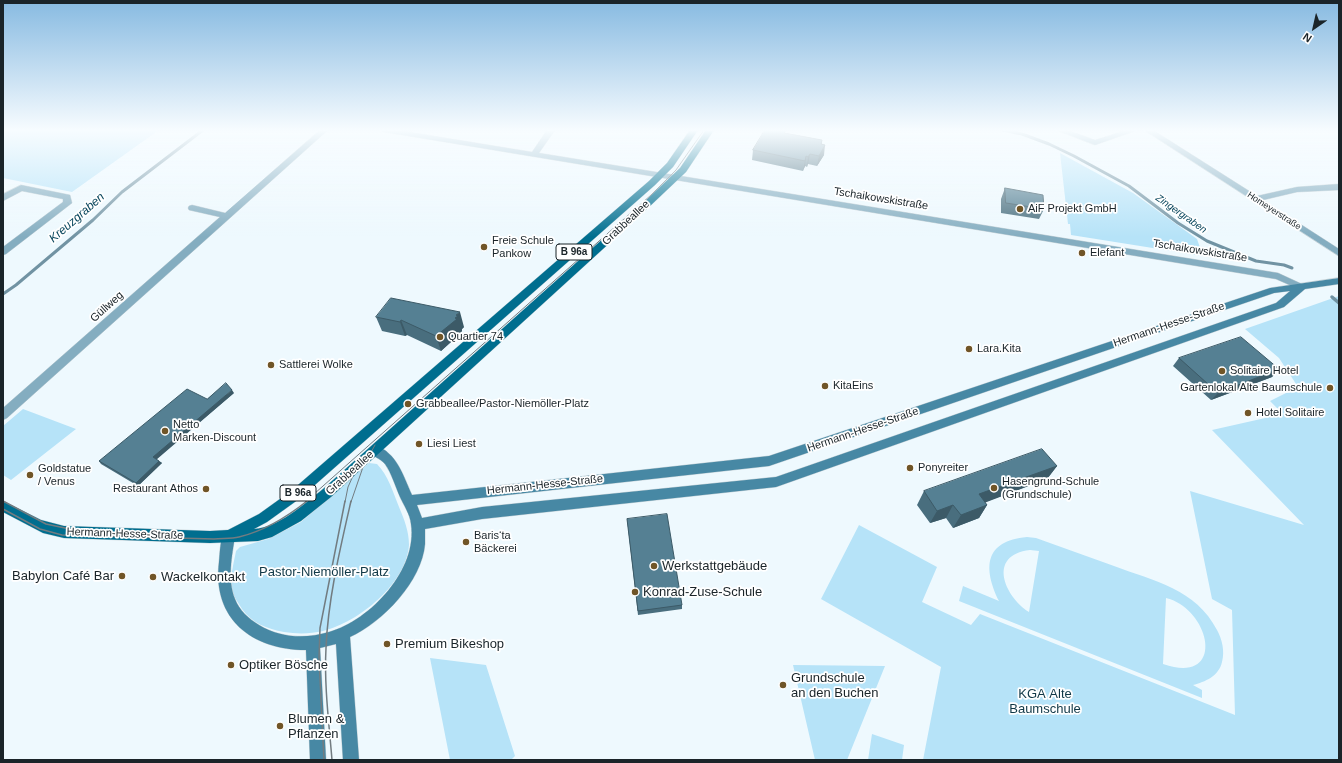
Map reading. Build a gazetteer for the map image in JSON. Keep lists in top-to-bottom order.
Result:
{
  "streets": {
    "main road": ["Grabbeallee", "B 96a", "Hermann-Hesse-Straße"],
    "street": ["Tschaikowskistraße", "Homeyerstraße", "Güllweg"]
  },
  "crossings": [
    ["Tschaikowskistraße", "Grabbeallee"],
    ["Tschaikowskistraße", "Hermann-Hesse-Straße"],
    ["Grabbeallee", "Hermann-Hesse-Straße"]
  ],
  "water": ["Zingergraben", "Kreuzgraben"],
  "parks": ["Pastor-Niemöller-Platz", "KGA Alte Baumschule"],
  "places": [
    "AiF Projekt GmbH",
    "Freie Schule Pankow",
    "Elefant",
    "Quartier 74",
    "Lara.Kita",
    "Sattlerei Wolke",
    "Solitaire Hotel",
    "KitaEins",
    "Gartenlokal Alte Baumschule",
    "Grabbeallee/Pastor-Niemöller-Platz",
    "Hotel Solitaire",
    "Netto Marken-Discount",
    "Liesi Liest",
    "Ponyreiter",
    "Goldstatue / Venus",
    "Hasengrund-Schule (Grundschule)",
    "Restaurant Athos",
    "Baris‘ta Bäckerei",
    "Werkstattgebäude",
    "Babylon Café Bar",
    "Wackelkontakt",
    "Konrad-Zuse-Schule",
    "Premium Bikeshop",
    "Optiker Bösche",
    "Grundschule an den Buchen",
    "Blumen & Pflanzen"
  ],
  "north": "bottom left"
}
